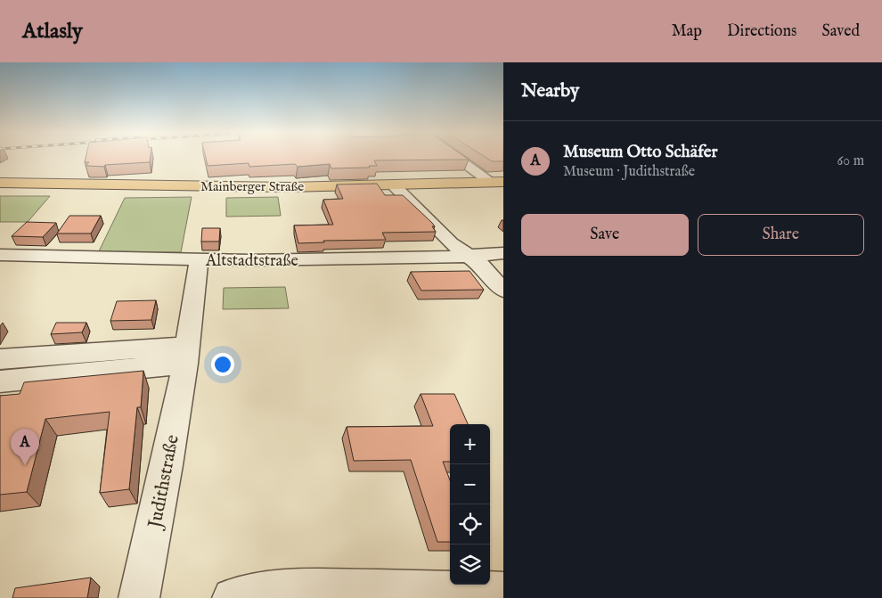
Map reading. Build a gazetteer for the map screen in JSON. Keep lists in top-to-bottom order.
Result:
{
  "streets": {
    "main road": ["Mainberger Straße"],
    "street": ["Altstadtstraße", "Judithstraße"]
  },
  "crossings": [
    ["Altstadtstraße", "Judithstraße"]
  ],
  "page": {
    "header": "Atlasly",
    "nav": ["Map", "Directions", "Saved"],
    "heading": "Nearby",
    "list": [
      {
        "mark": "A",
        "name": "Museum Otto Schäfer",
        "note": "Museum · Judithstraße",
        "value": "60 m"
      }
    ],
    "buttons": ["Save", "Share"],
    "map_buttons": ["+", "−"],
    "pins": "A"
  }
}
